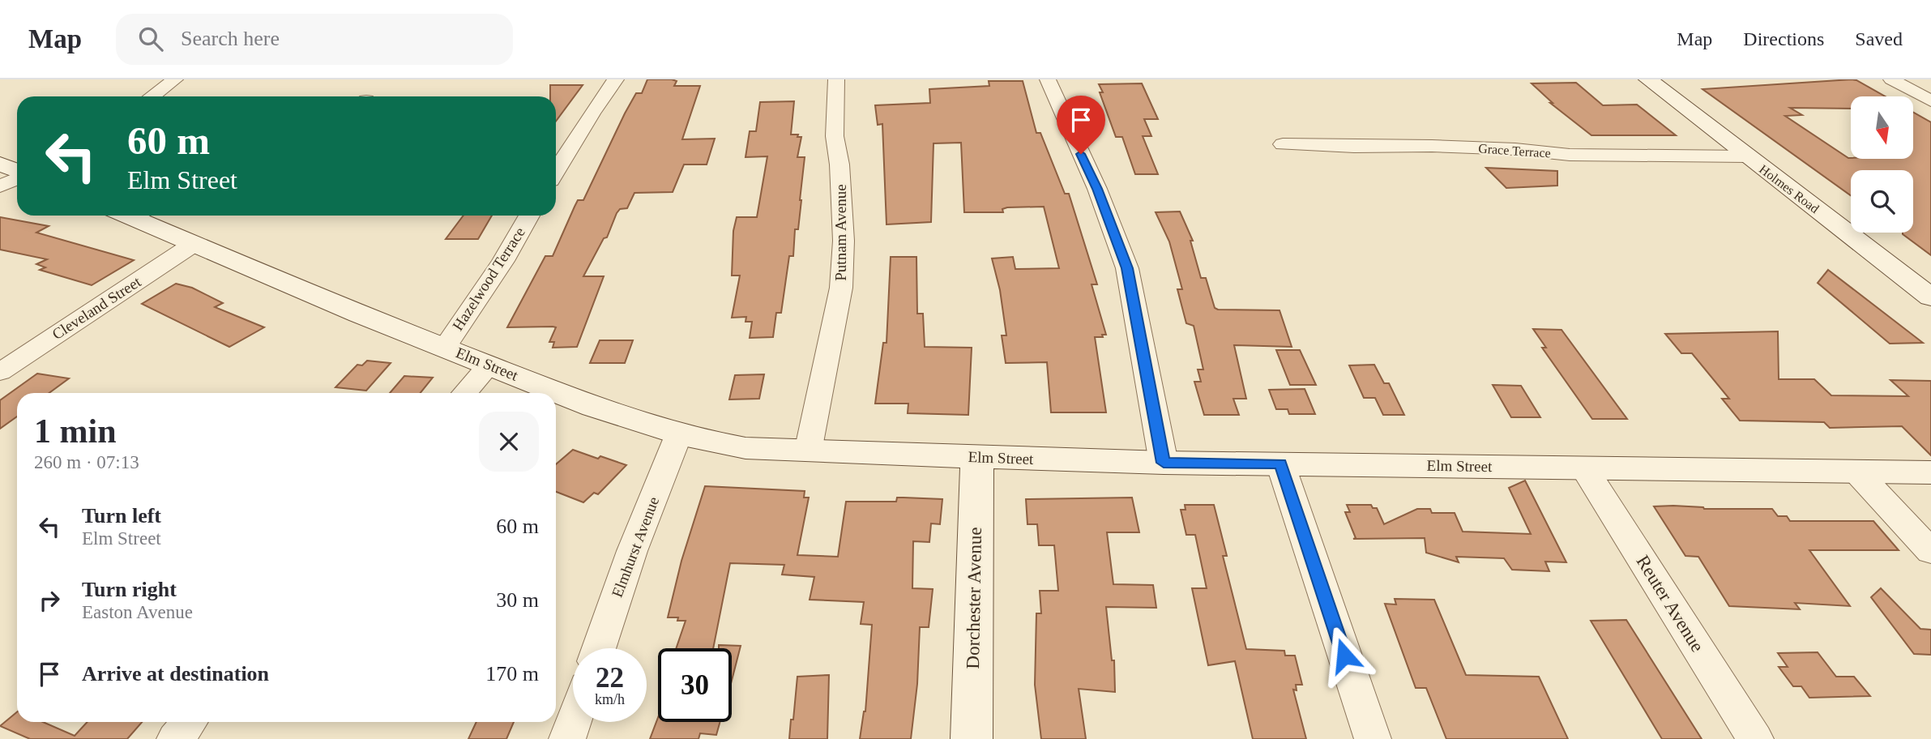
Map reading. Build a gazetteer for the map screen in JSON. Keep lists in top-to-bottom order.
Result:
{
  "streets": {
    "street": [
      "Grace Terrace",
      "Holmes Road",
      "Putnam Avenue",
      "Hazelwood Terrace",
      "Cleveland Street",
      "Elm Street",
      "Elmhurst Avenue",
      "Dorchester Avenue",
      "Reuter Avenue"
    ]
  },
  "crossings": [
    ["Grace Terrace", "Holmes Road"],
    ["Putnam Avenue", "Elm Street"],
    ["Hazelwood Terrace", "Elm Street"],
    ["Cleveland Street", "Elm Street"],
    ["Elm Street", "Elmhurst Avenue"],
    ["Elm Street", "Dorchester Avenue"],
    ["Elm Street", "Reuter Avenue"]
  ],
  "north": "bottom",
  "page": {
    "header": "Map",
    "search": "Search here",
    "nav": ["Map", "Directions", "Saved"],
    "turn": ["60 m", "Elm Street"],
    "heading": ["1 min", "260 m · 07:13"],
    "list": [
      {
        "name": "Turn left",
        "note": "Elm Street",
        "value": "60 m"
      },
      {
        "name": "Turn right",
        "note": "Easton Avenue",
        "value": "30 m"
      },
      {
        "name": "Arrive at destination",
        "value": "170 m"
      }
    ],
    "speed": "22 km/h",
    "limit": "30"
  }
}
